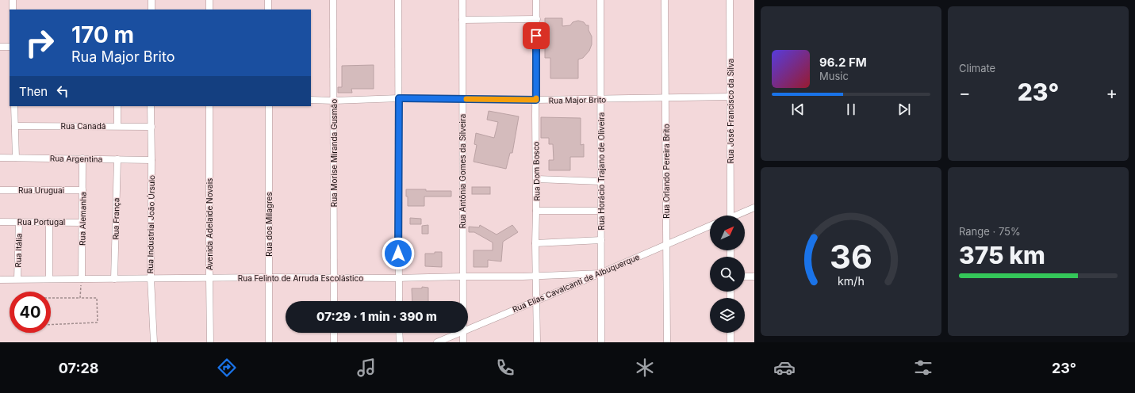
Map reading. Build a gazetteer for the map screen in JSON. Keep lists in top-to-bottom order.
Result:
{
  "streets": {
    "street": [
      "Rua Major Brito",
      "Rua José Francisco da Silva",
      "Rua Canadá",
      "Rua Morise Miranda Gusmão",
      "Rua Argentina",
      "Rua Antônia Gomes da Silveira",
      "Rua Dom Bosco",
      "Rua Horácio Trajano de Oliveira",
      "Rua Orlando Pereira Brito",
      "Rua Uruguai",
      "Rua Alemanha",
      "Rua França",
      "Rua Portugal",
      "Rua Industrial João Úrsulo",
      "Avenida Adelaide Novais",
      "Rua dos Milagres",
      "Rua Itália",
      "Rua Felinto de Arruda Escolástico",
      "Rua Elias Cavalcanti de Albuquerque"
    ]
  },
  "crossings": [
    ["Rua Major Brito", "Rua José Francisco da Silva"],
    ["Rua Major Brito", "Rua Morise Miranda Gusmão"],
    ["Rua Major Brito", "Rua Antônia Gomes da Silveira"],
    ["Rua Major Brito", "Rua Dom Bosco"],
    ["Rua Major Brito", "Rua Horácio Trajano de Oliveira"],
    ["Rua Major Brito", "Rua Orlando Pereira Brito"],
    ["Rua Canadá", "Rua Industrial João Úrsulo"],
    ["Rua Morise Miranda Gusmão", "Rua Felinto de Arruda Escolástico"],
    ["Rua Argentina", "Rua Alemanha"],
    ["Rua Argentina", "Rua França"],
    ["Rua Argentina", "Rua Industrial João Úrsulo"],
    ["Rua Antônia Gomes da Silveira", "Rua Felinto de Arruda Escolástico"],
    ["Rua Dom Bosco", "Rua Felinto de Arruda Escolástico"],
    ["Rua Dom Bosco", "Rua Elias Cavalcanti de Albuquerque"],
    ["Rua Horácio Trajano de Oliveira", "Rua Felinto de Arruda Escolástico"],
    ["Rua Horácio Trajano de Oliveira", "Rua Elias Cavalcanti de Albuquerque"],
    ["Rua Orlando Pereira Brito", "Rua Elias Cavalcanti de Albuquerque"],
    ["Rua Uruguai", "Rua Alemanha"],
    ["Rua Alemanha", "Rua Portugal"],
    ["Rua Alemanha", "Rua Felinto de Arruda Escolástico"],
    ["Rua França", "Rua Felinto de Arruda Escolástico"],
    ["Rua Portugal", "Rua Itália"],
    ["Rua Industrial João Úrsulo", "Rua Felinto de Arruda Escolástico"],
    ["Avenida Adelaide Novais", "Rua Felinto de Arruda Escolástico"],
    ["Rua dos Milagres", "Rua Felinto de Arruda Escolástico"],
    ["Rua Itália", "Rua Felinto de Arruda Escolástico"],
    ["Rua Felinto de Arruda Escolástico", "Rua Elias Cavalcanti de Albuquerque"]
  ],
  "north": "top right",
  "page": {
    "tile": [
      "Climate",
      ["Range · 75%", "375 km"]
    ],
    "turn": ["170 m", "Rua Major Brito"],
    "song": ["96.2 FM", "Music"],
    "then": "Then",
    "heat": ["−", "23°", "+"],
    "limit": "40",
    "trip": "07:29 · 1 min · 390 m",
    "tabs": ["07:28", "23°"],
    "gauge": ["36", "km/h"]
  }
}
